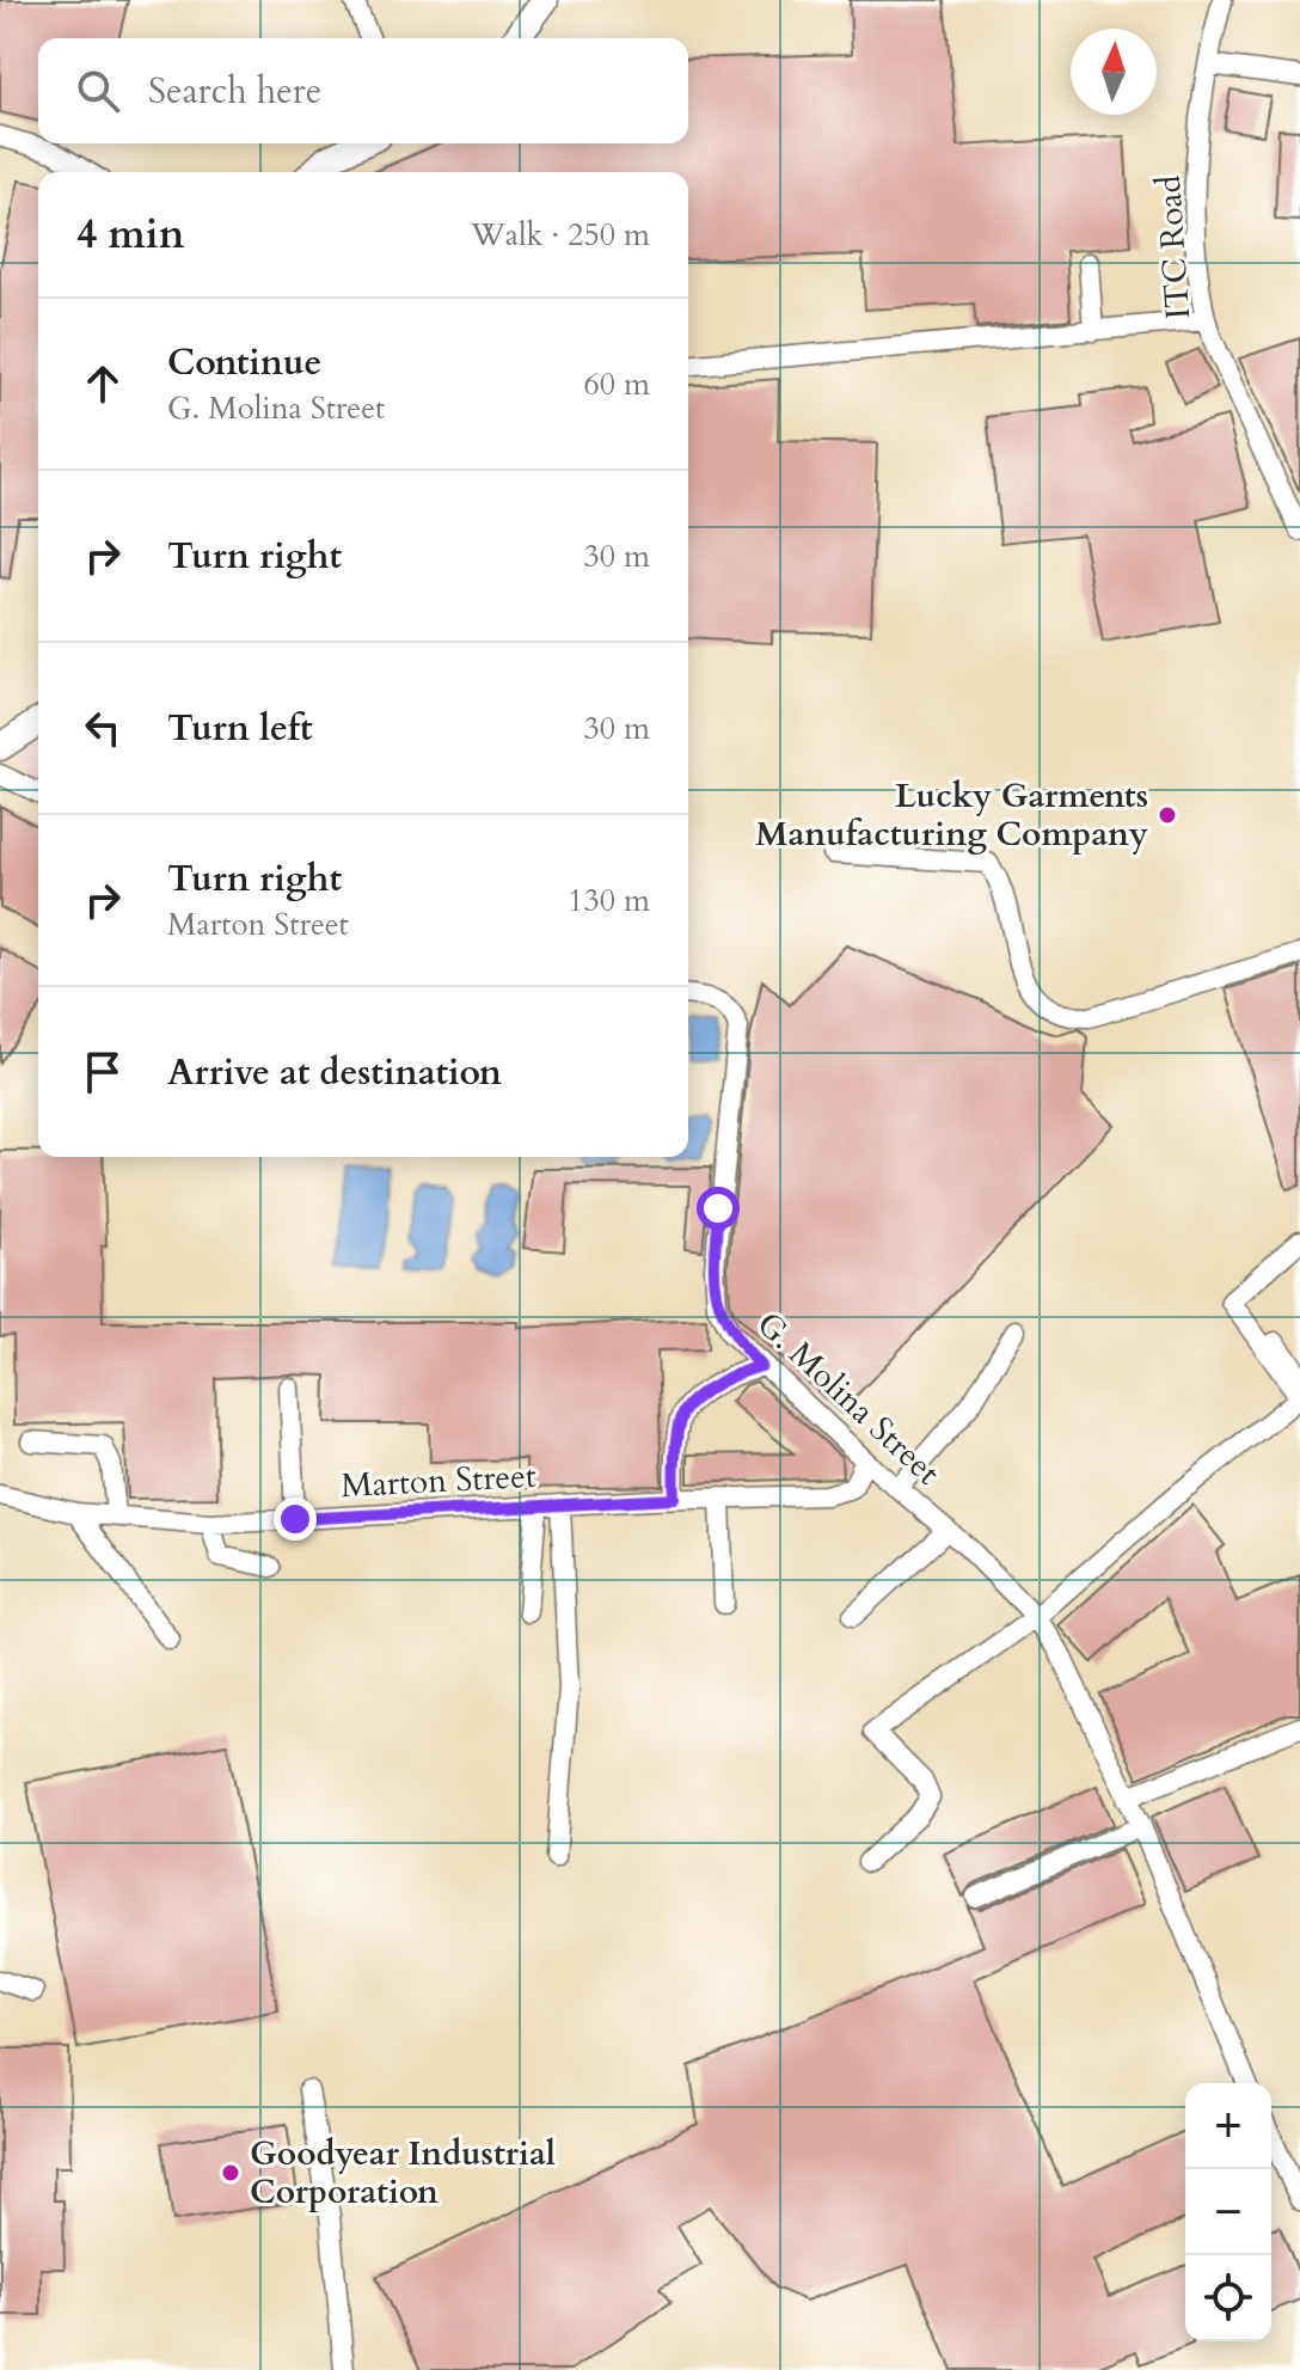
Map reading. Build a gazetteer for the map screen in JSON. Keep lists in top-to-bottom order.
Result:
{
  "streets": {
    "street": ["ITC Road", "G. Molina Street", "Marton Street"]
  },
  "crossings": [
    ["G. Molina Street", "Marton Street"]
  ],
  "places": ["Lucky Garments Manufacturing Company", "Goodyear Industrial Corporation"],
  "north": "top",
  "page": {
    "search": "Search here",
    "heading": ["4 min", "Walk · 250 m"],
    "list": [
      ["Continue", "G. Molina Street", "60 m"],
      ["Turn right", "30 m"],
      ["Turn left", "30 m"],
      ["Turn right", "Marton Street", "130 m"],
      "Arrive at destination"
    ],
    "map_buttons": ["+", "−"]
  }
}
